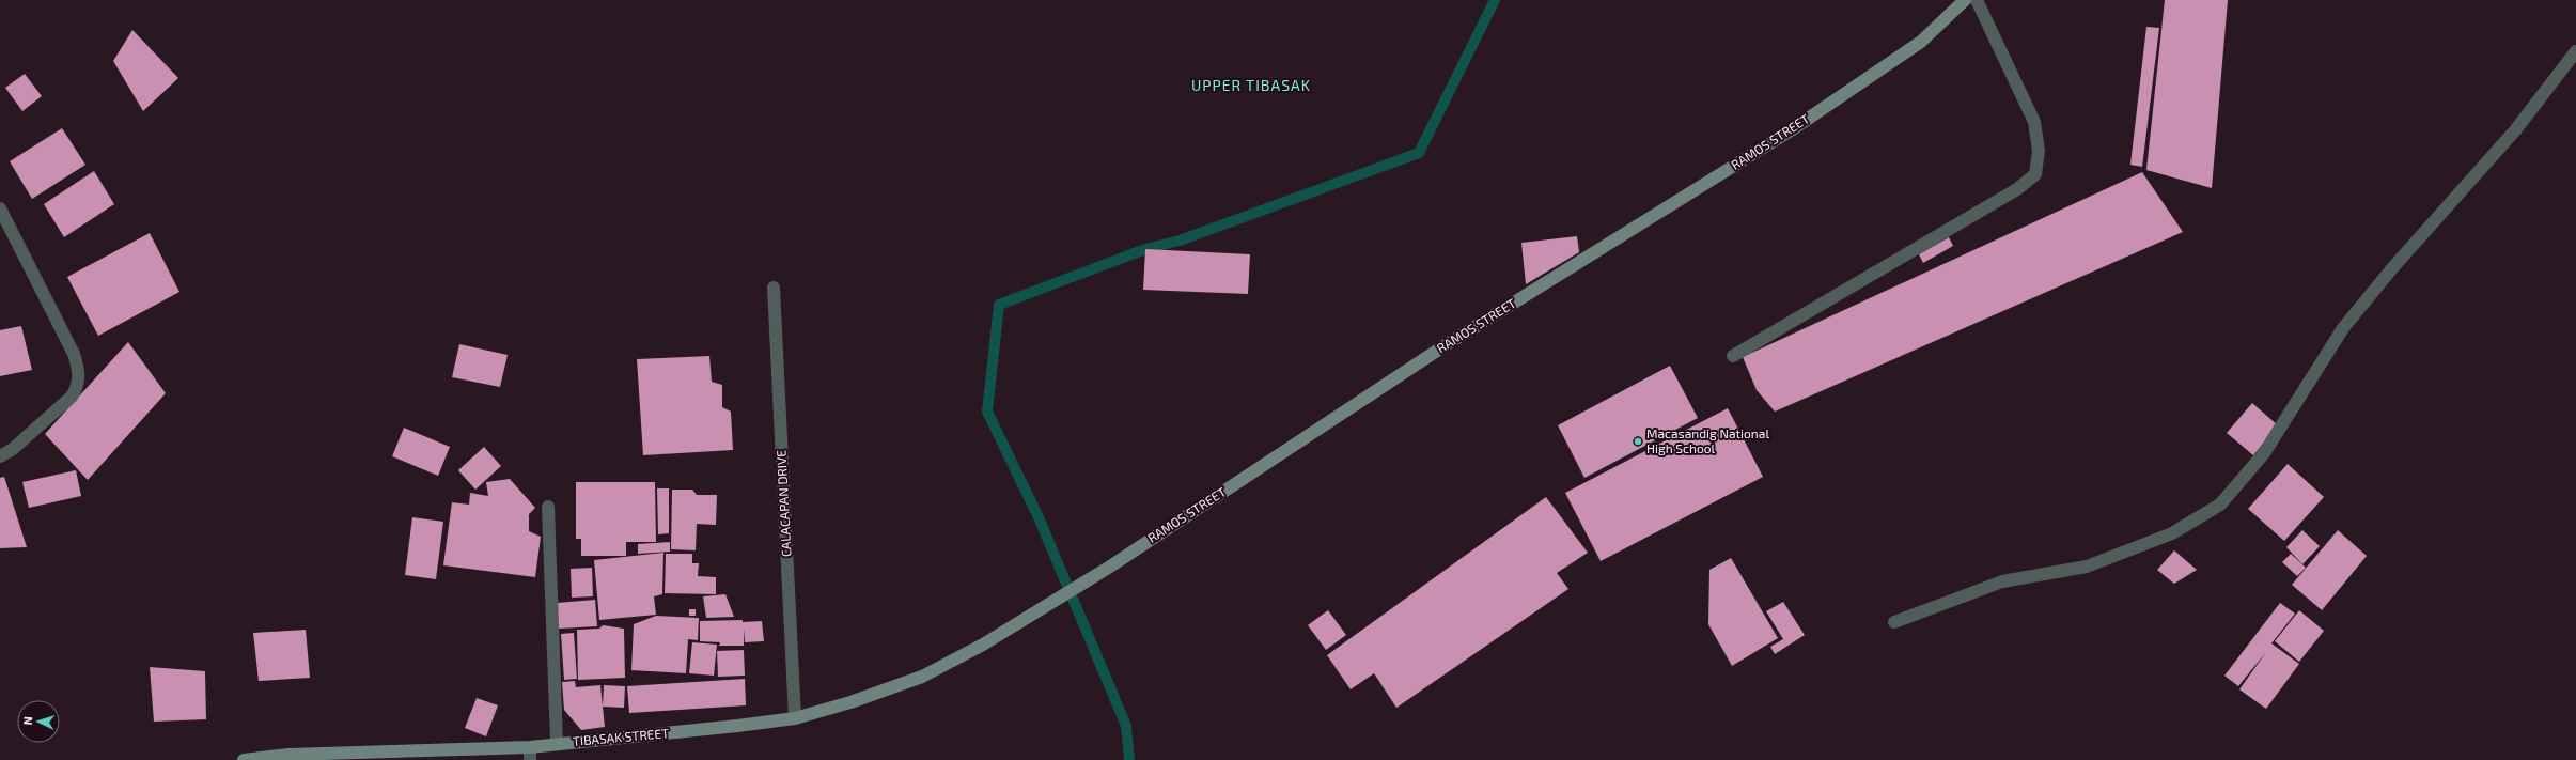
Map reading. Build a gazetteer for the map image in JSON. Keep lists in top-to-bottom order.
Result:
{
  "streets": {
    "street": ["RAMOS STREET", "CALACAPAN DRIVE", "TIBASAK STREET"]
  },
  "crossings": [
    ["RAMOS STREET", "TIBASAK STREET"],
    ["CALACAPAN DRIVE", "TIBASAK STREET"]
  ],
  "districts": ["UPPER TIBASAK"],
  "places": ["Macasandig National High School"],
  "north": "left"
}
